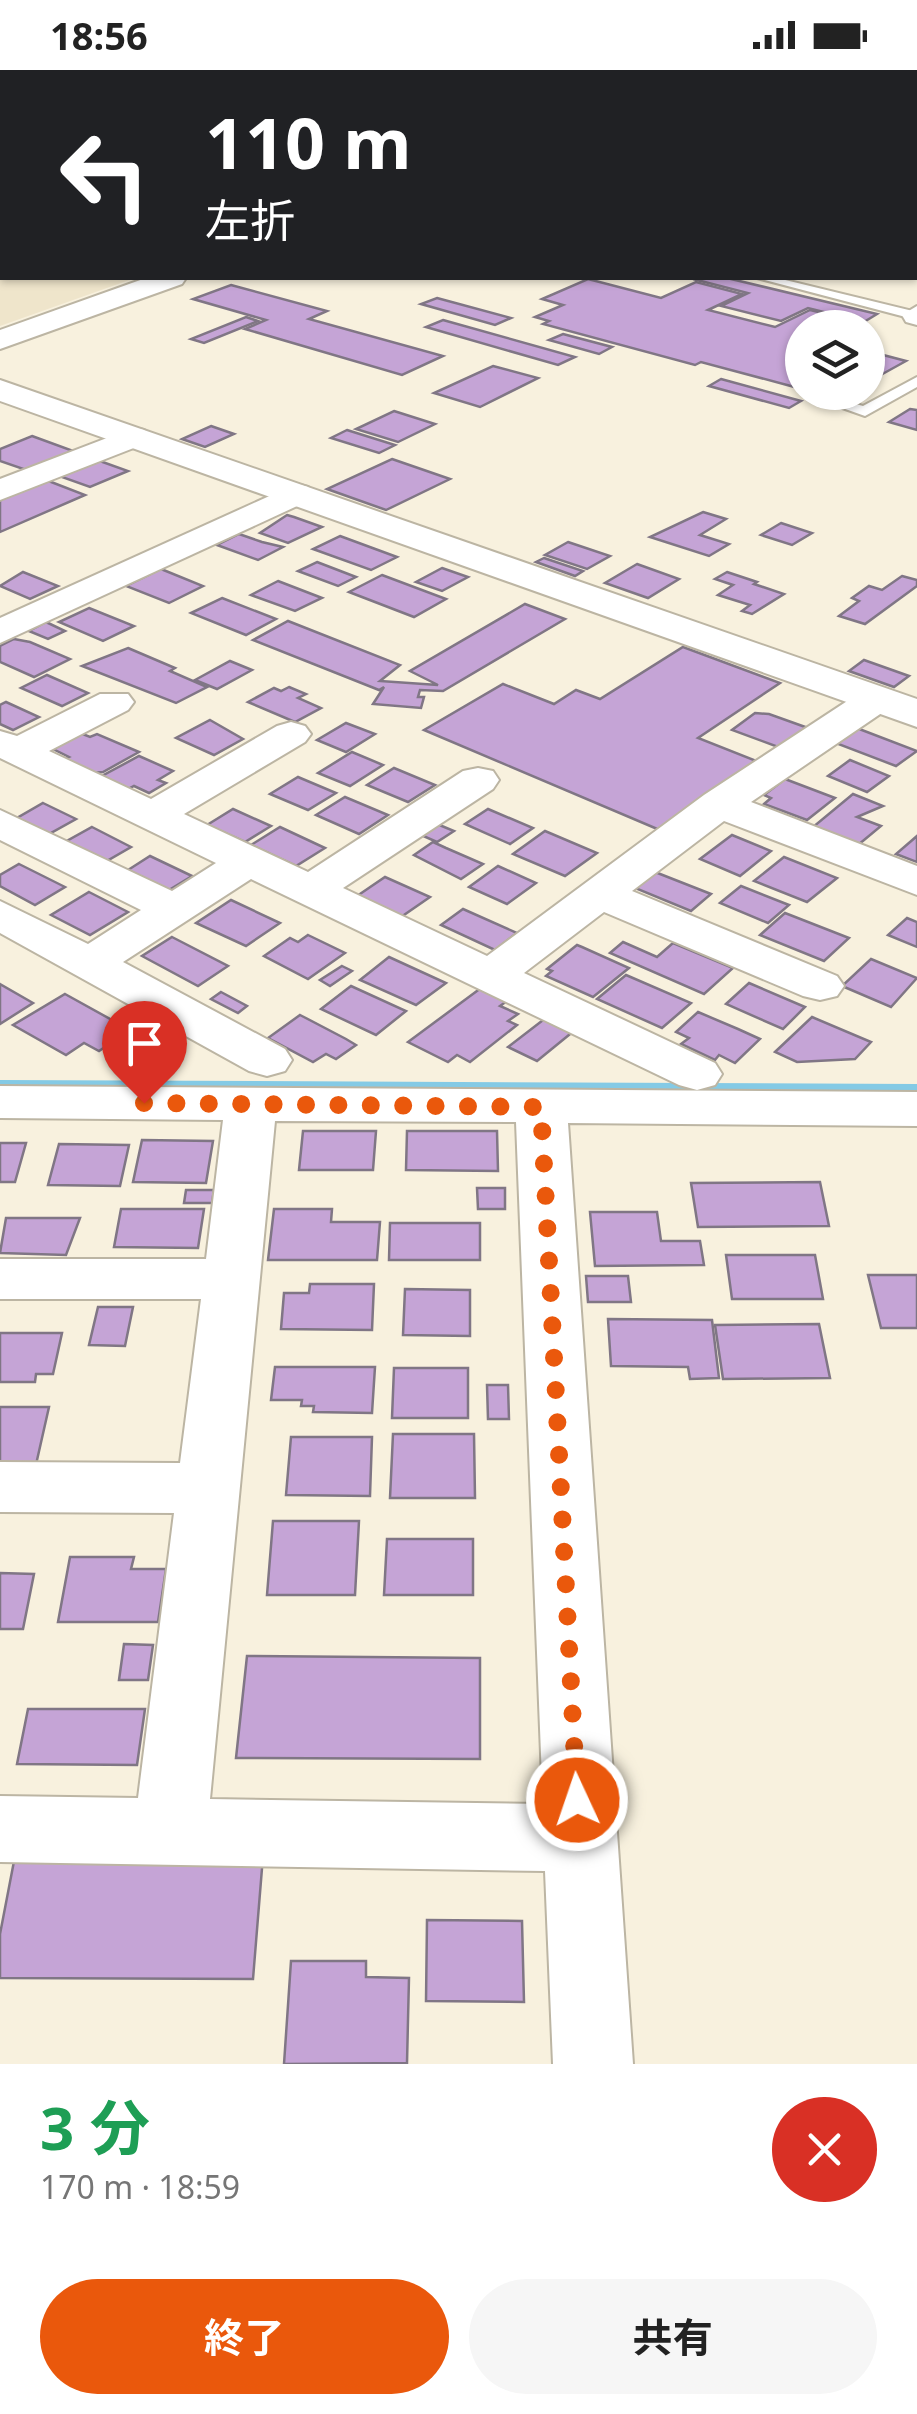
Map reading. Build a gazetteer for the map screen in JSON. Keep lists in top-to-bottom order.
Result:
{
  "page": {
    "status": "18:56",
    "turn": ["110 m", "左折"],
    "heading": ["3 分", "170 m · 18:59"],
    "buttons": ["終了", "共有"]
  }
}
